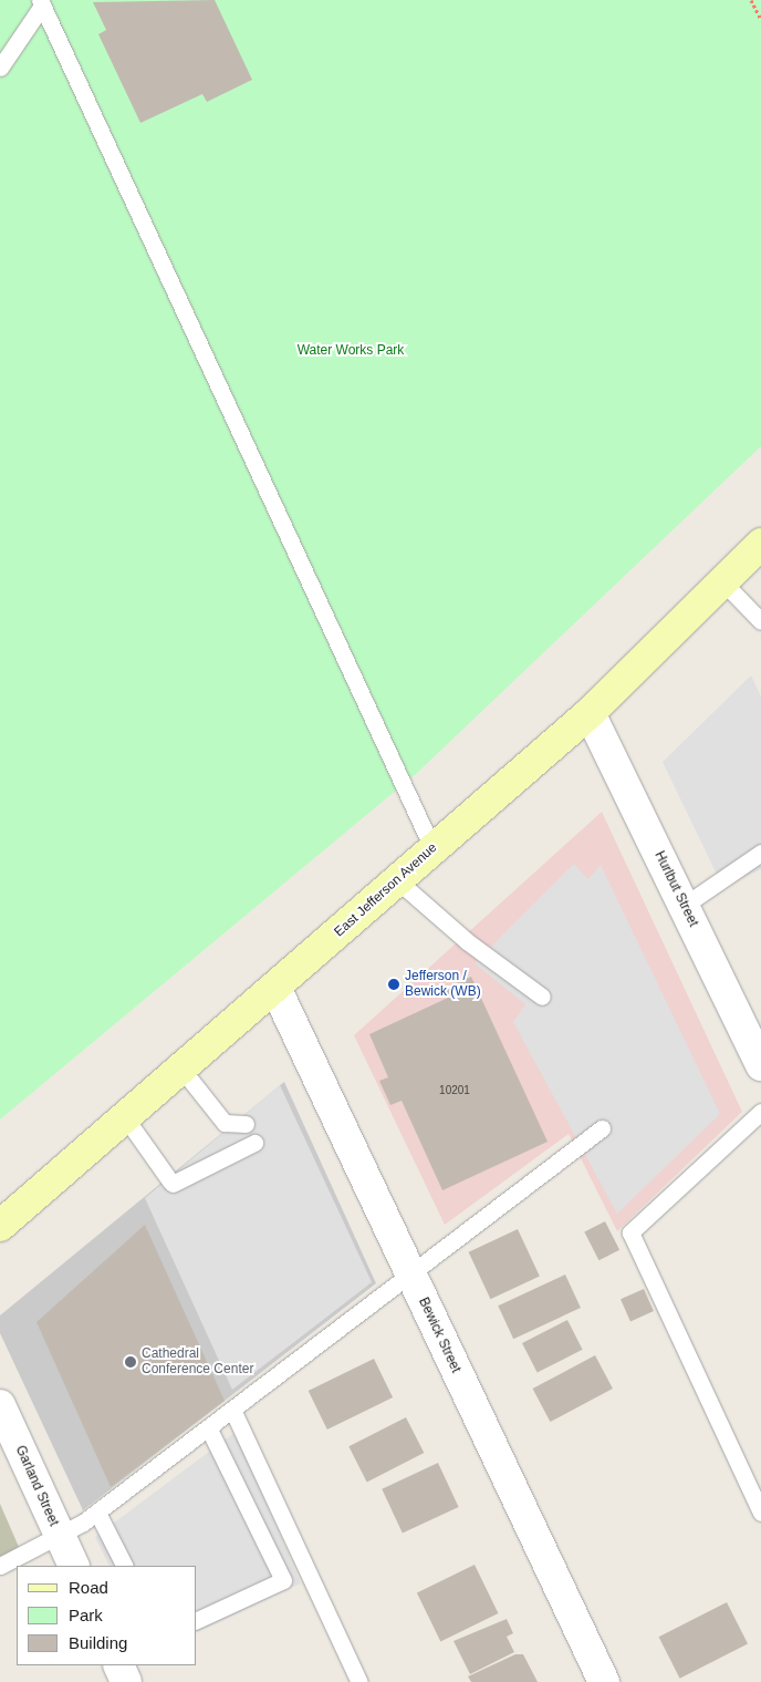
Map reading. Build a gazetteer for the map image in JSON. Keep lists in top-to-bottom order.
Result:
{
  "streets": {
    "main road": ["East Jefferson Avenue"],
    "street": ["Hurlbut Street", "Bewick Street", "Garland Street"]
  },
  "crossings": [
    ["Hurlbut Street", "East Jefferson Avenue"],
    ["East Jefferson Avenue", "Bewick Street"]
  ],
  "parks": ["Water Works Park"],
  "places": ["Jefferson / Bewick (WB)", "Cathedral Conference Center"],
  "house_numbers": ["10201"],
  "legend": ["Road", "Park", "Building"]
}
